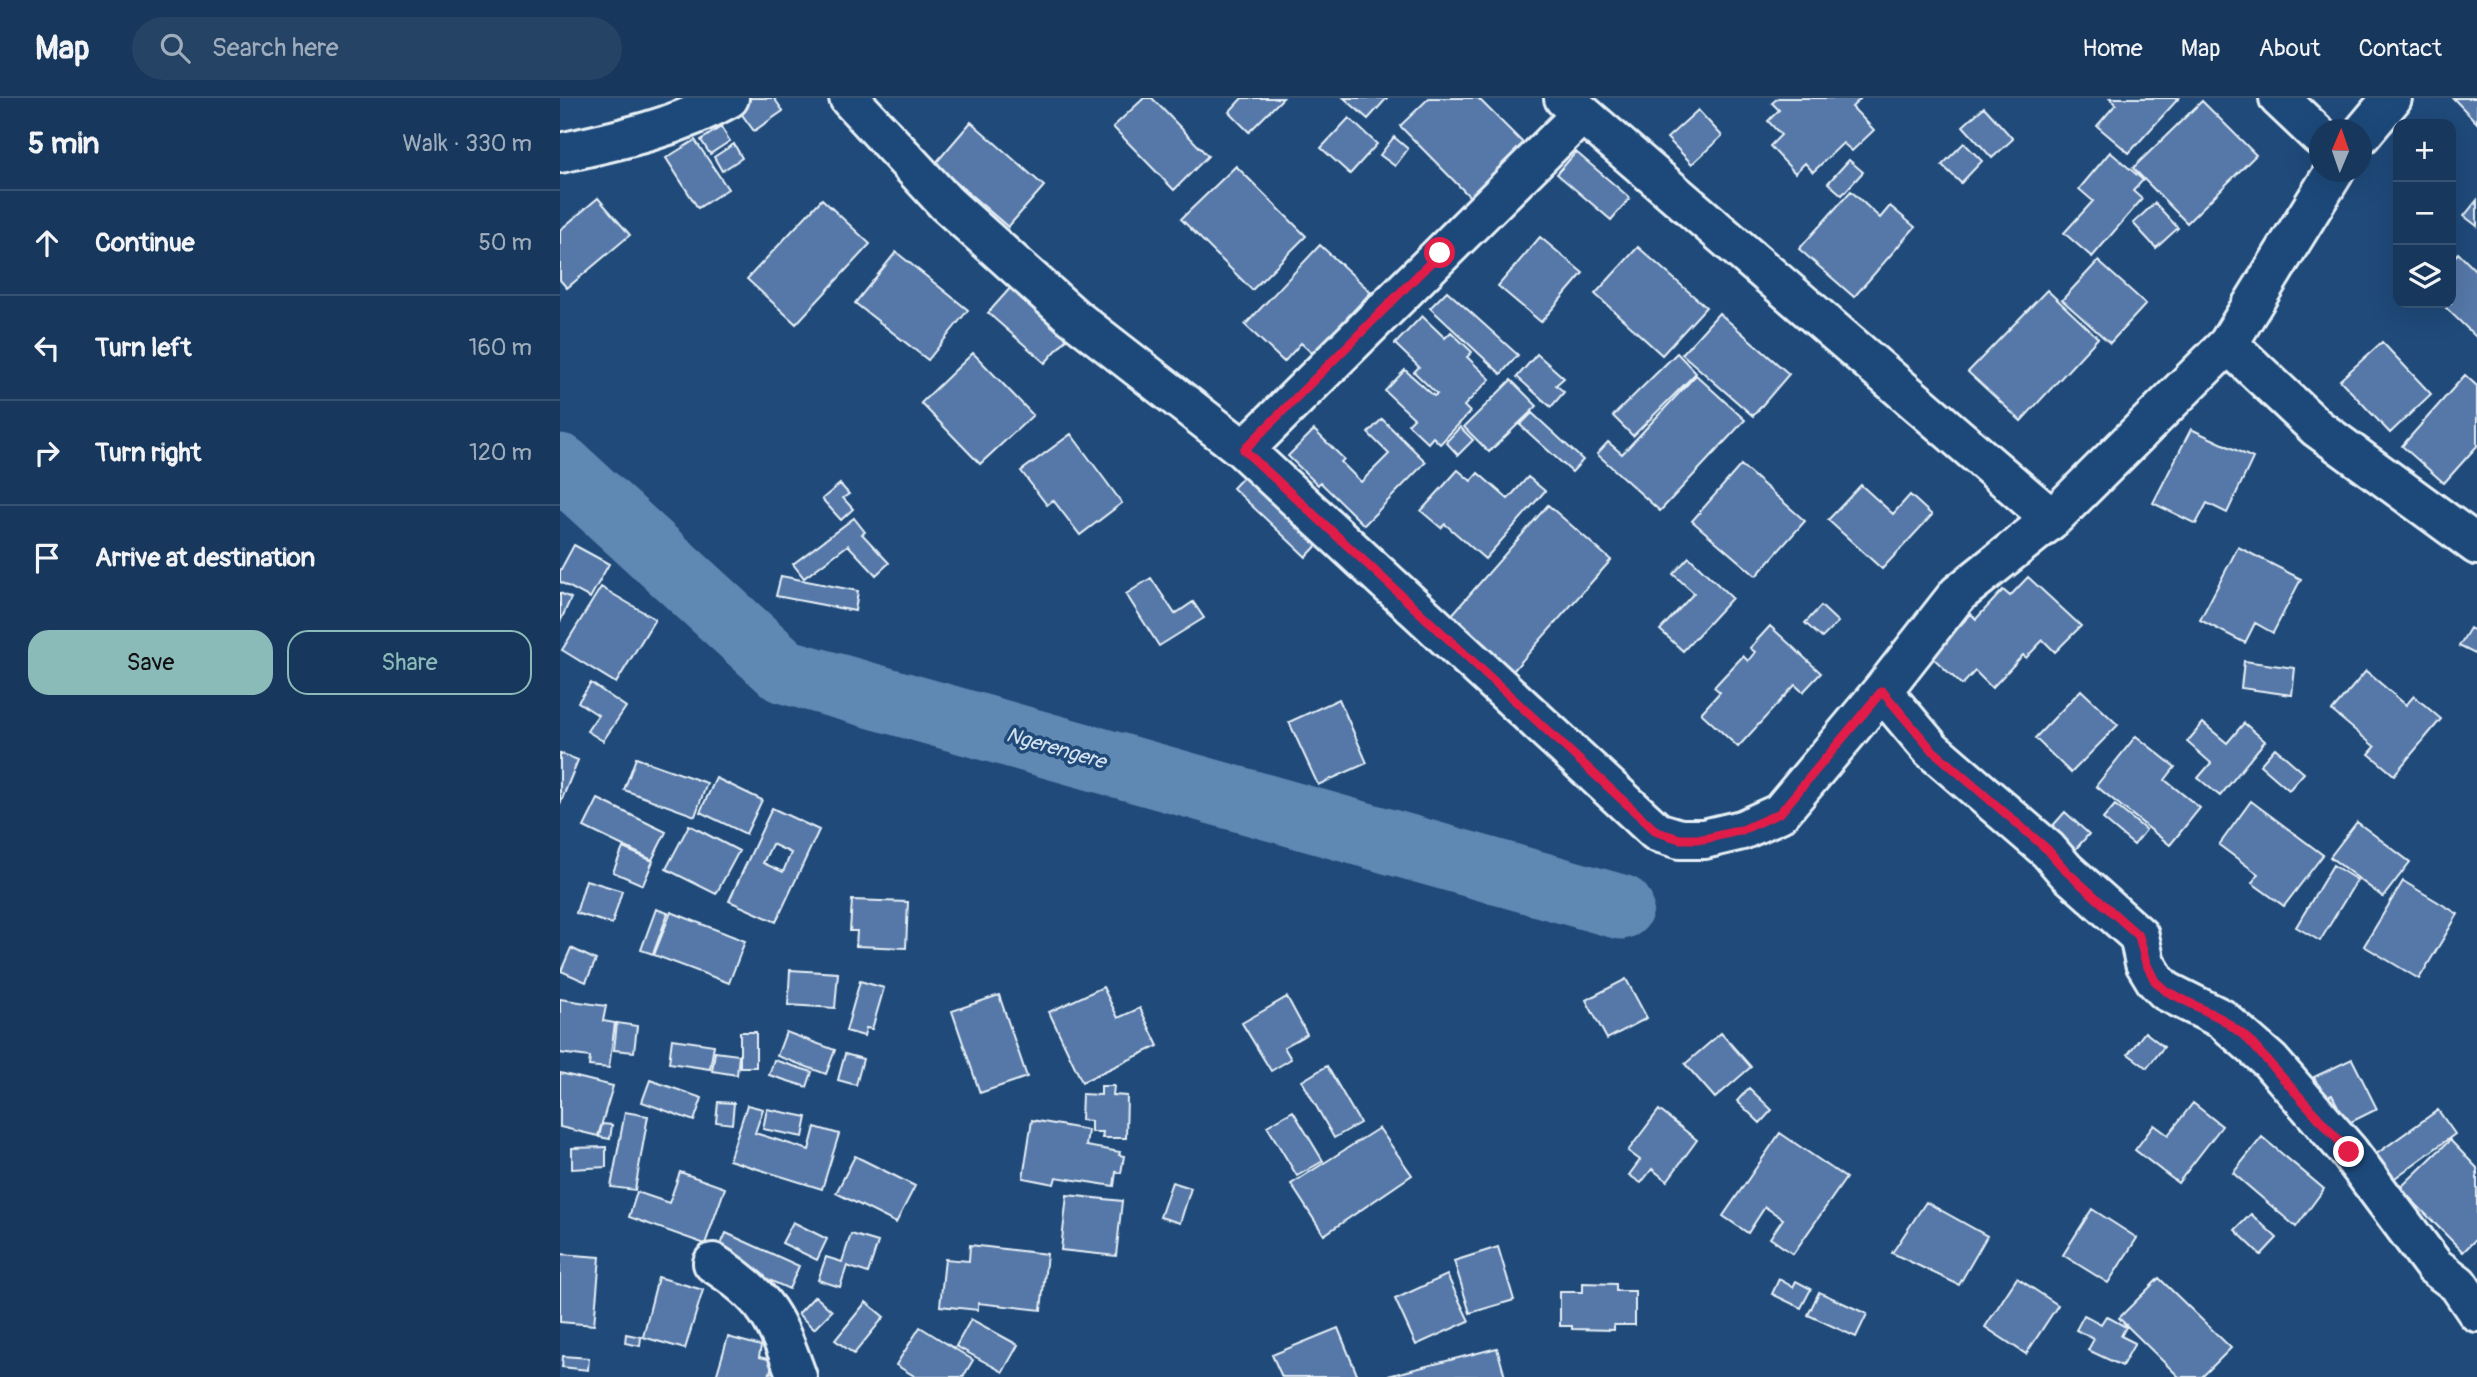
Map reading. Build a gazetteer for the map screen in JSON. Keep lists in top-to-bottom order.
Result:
{
  "water": ["Ngerengere"],
  "north": "top",
  "page": {
    "header": "Map",
    "search": "Search here",
    "nav": [
      "Home",
      "Map",
      "About",
      "Contact"
    ],
    "heading": ["5 min", "Walk · 330 m"],
    "map_buttons": ["+", "−"],
    "list": [
      ["Continue", "50 m"],
      ["Turn left", "160 m"],
      ["Turn right", "120 m"],
      "Arrive at destination"
    ],
    "buttons": ["Save", "Share"]
  }
}
